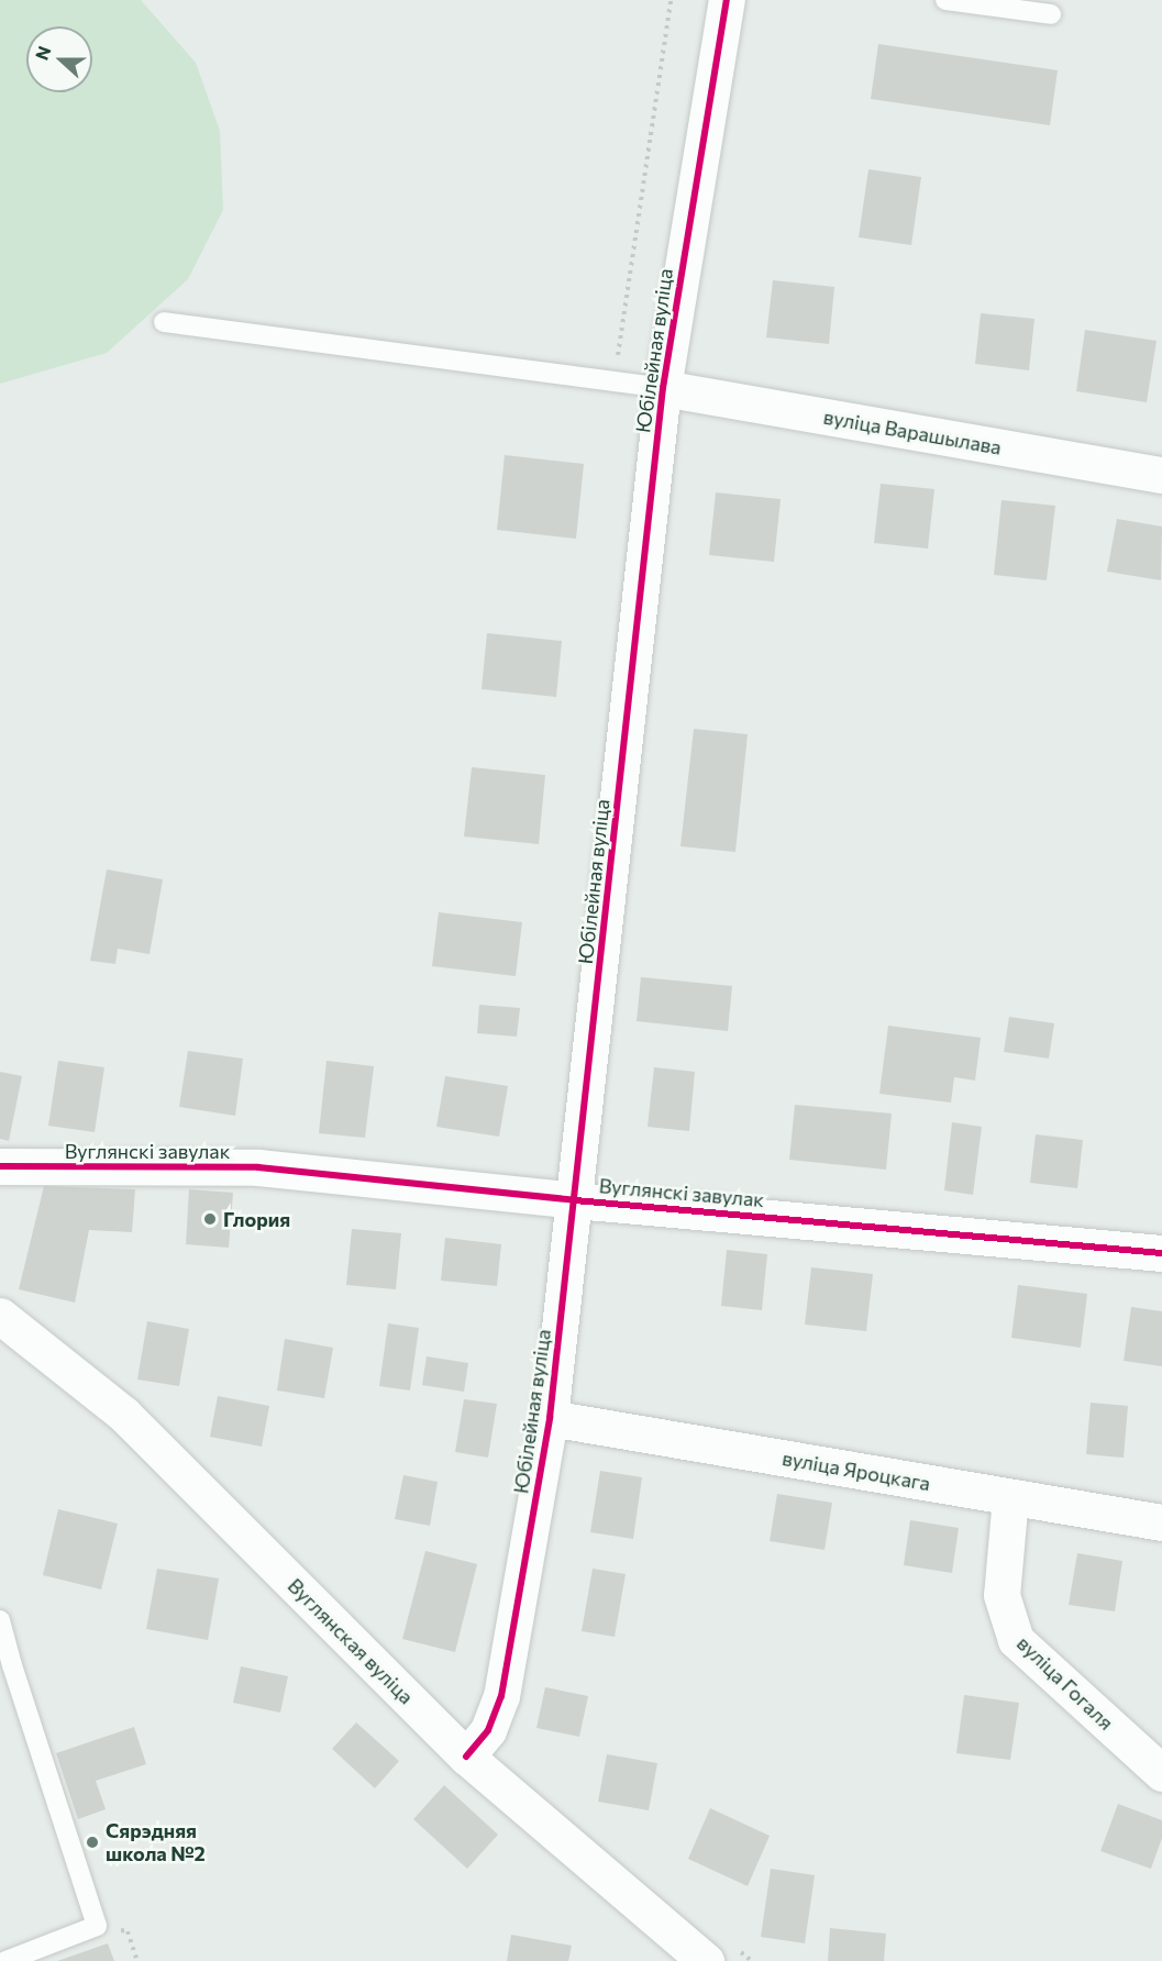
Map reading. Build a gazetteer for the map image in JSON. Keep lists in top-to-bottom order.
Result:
{
  "streets": {
    "street": [
      "Юбілейная вуліца",
      "вуліца Варашылава",
      "Вуглянскі завулак",
      "вуліца Яроцкага",
      "Вуглянская вуліца",
      "вуліца Гогаля"
    ]
  },
  "crossings": [
    ["Юбілейная вуліца", "вуліца Варашылава"],
    ["Юбілейная вуліца", "Вуглянскі завулак"],
    ["Юбілейная вуліца", "вуліца Яроцкага"],
    ["Юбілейная вуліца", "Вуглянская вуліца"],
    ["вуліца Яроцкага", "вуліца Гогаля"]
  ],
  "places": ["Глория", "Сярэдняя школа №2"],
  "north": "left"
}
